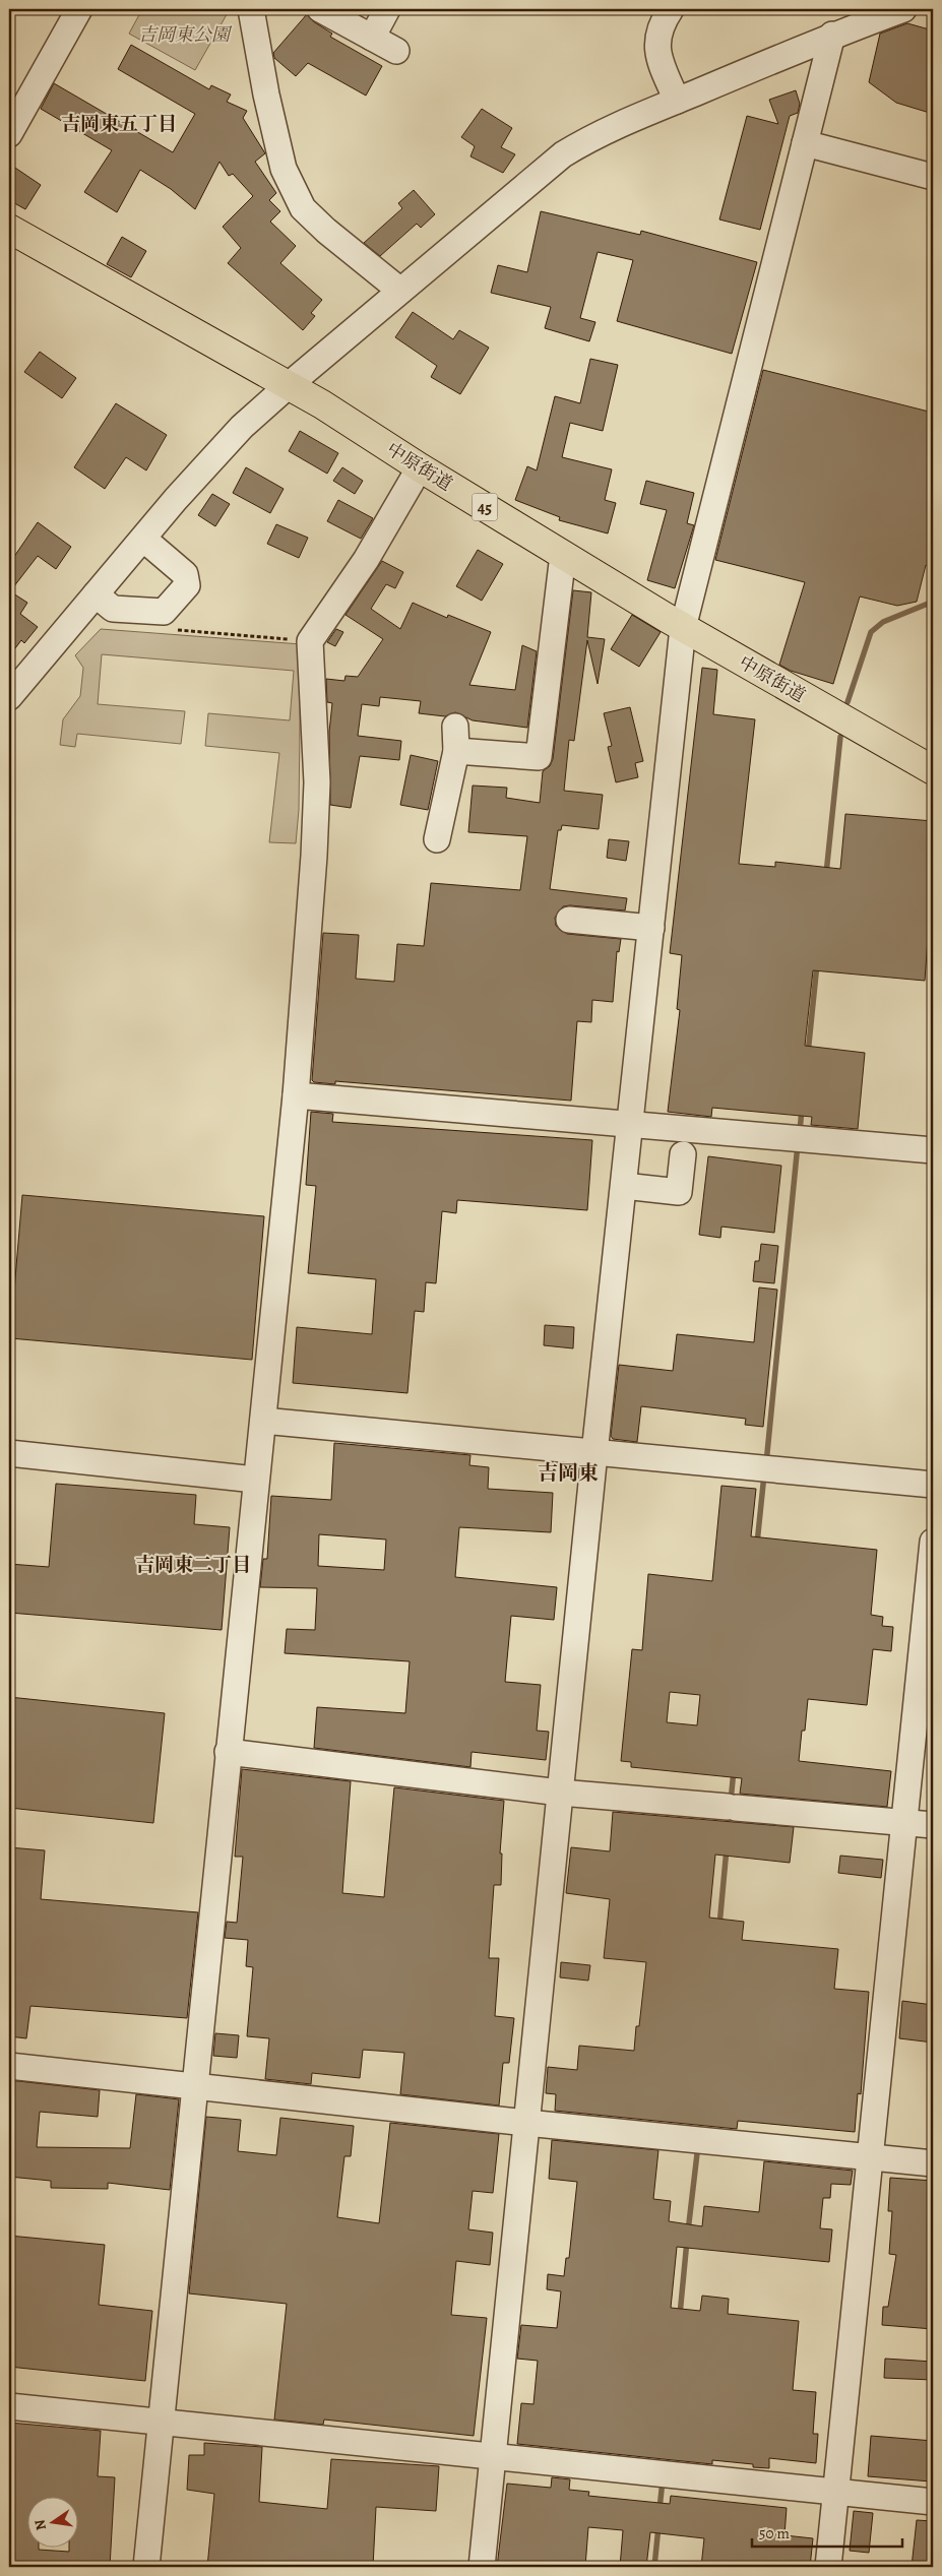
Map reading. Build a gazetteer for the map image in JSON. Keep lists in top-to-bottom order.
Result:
{
  "streets": {
    "main road": ["中原街道", "45"]
  },
  "districts": ["吉岡東五丁目", "吉岡東", "吉岡東二丁目"],
  "parks": ["吉岡東公園"],
  "scale_bar": "50 m",
  "north": "left"
}
